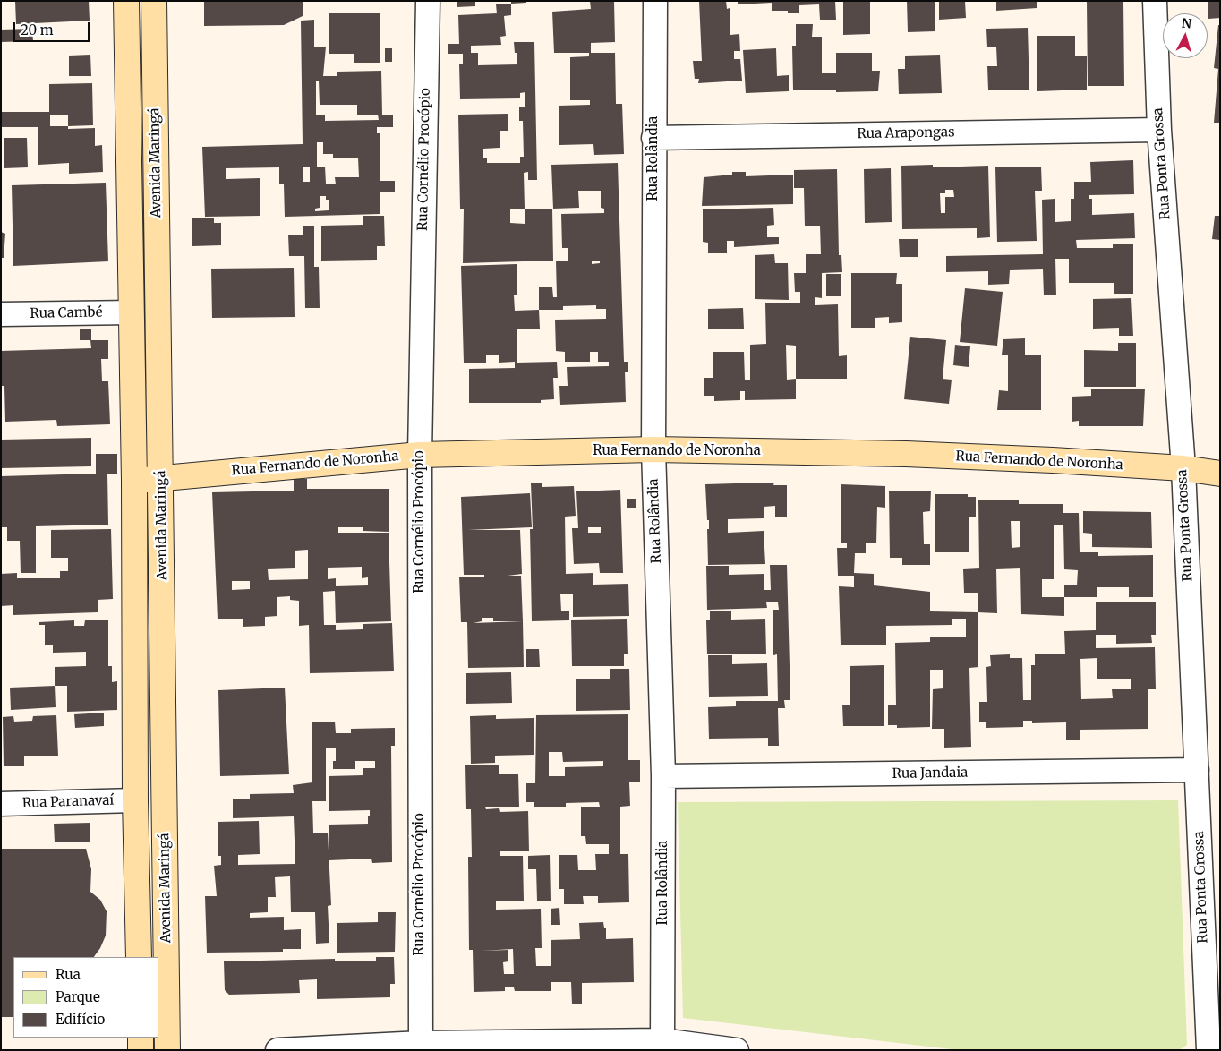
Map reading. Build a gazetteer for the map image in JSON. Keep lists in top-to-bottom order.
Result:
{
  "streets": {
    "main road": ["Avenida Maringá", "Rua Fernando de Noronha"],
    "street": [
      "Rua Arapongas",
      "Rua Rolândia",
      "Rua Cornélio Procópio",
      "Rua Ponta Grossa",
      "Rua Cambé",
      "Rua Jandaia",
      "Rua Paranavaí"
    ]
  },
  "crossings": [
    ["Rua Arapongas", "Rua Rolândia"],
    ["Rua Arapongas", "Rua Ponta Grossa"],
    ["Rua Rolândia", "Rua Fernando de Noronha"],
    ["Rua Rolândia", "Rua Jandaia"],
    ["Rua Cornélio Procópio", "Rua Fernando de Noronha"],
    ["Avenida Maringá", "Rua Cambé"],
    ["Avenida Maringá", "Rua Fernando de Noronha"],
    ["Avenida Maringá", "Rua Paranavaí"],
    ["Rua Ponta Grossa", "Rua Fernando de Noronha"],
    ["Rua Ponta Grossa", "Rua Jandaia"]
  ],
  "legend": ["Rua", "Parque", "Edifício"],
  "scale_bar": "20 m",
  "north": "top"
}
